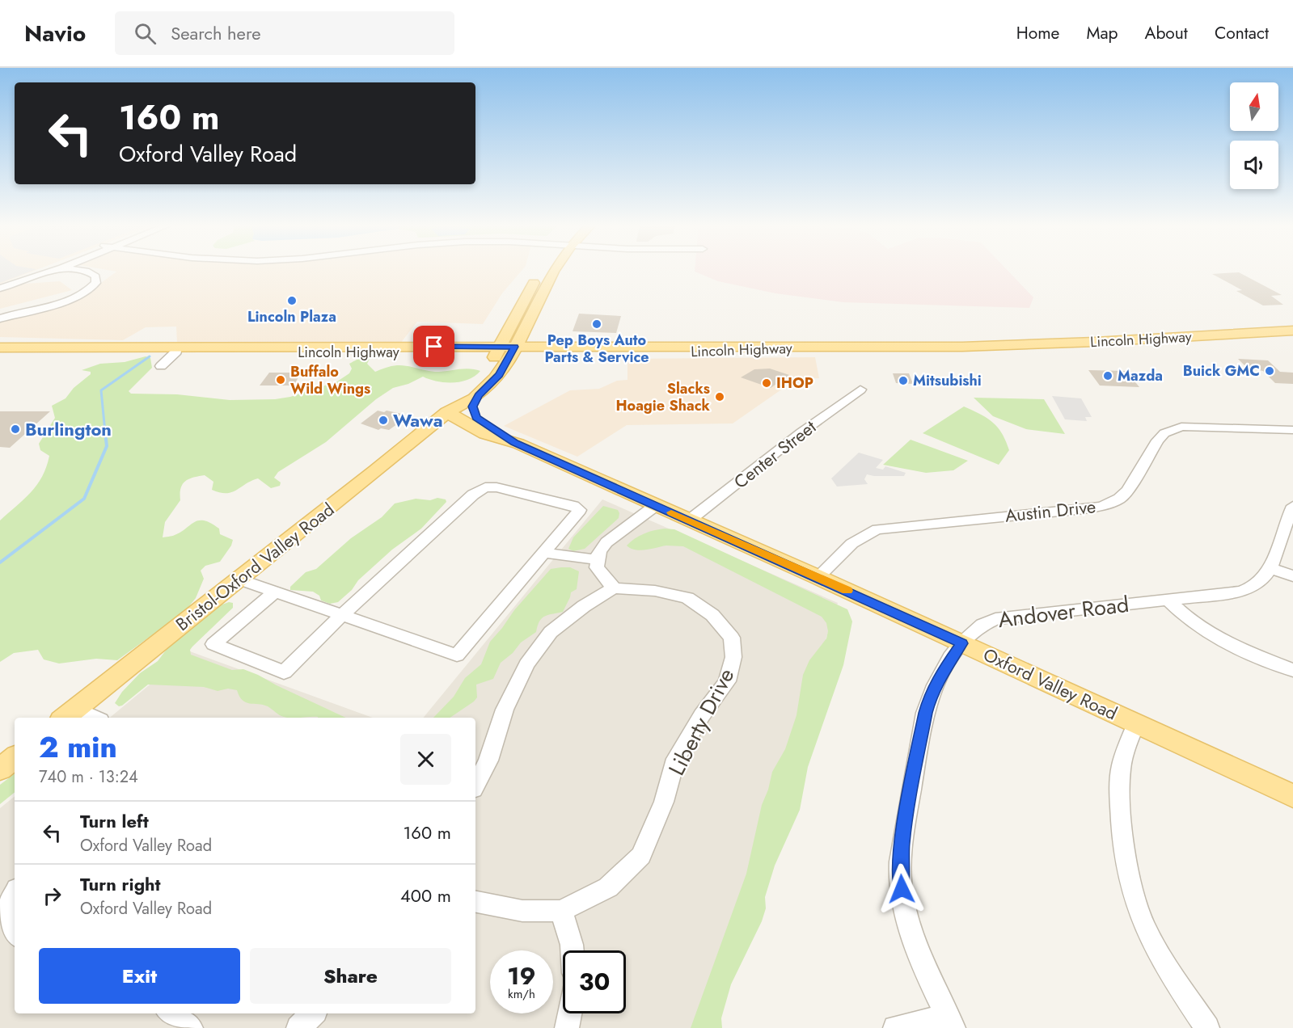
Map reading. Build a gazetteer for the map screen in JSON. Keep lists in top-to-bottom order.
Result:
{
  "streets": {
    "main road": ["Lincoln Highway", "Bristol-Oxford Valley Road", "Oxford Valley Road"],
    "street": [
      "Center Street",
      "Austin Drive",
      "Andover Road",
      "Liberty Drive"
    ]
  },
  "crossings": [
    ["Center Street", "Oxford Valley Road"],
    ["Austin Drive", "Oxford Valley Road"],
    ["Bristol-Oxford Valley Road", "Oxford Valley Road"],
    ["Andover Road", "Oxford Valley Road"]
  ],
  "places": [
    "Lincoln Plaza",
    "Pep Boys Auto Parts & Service",
    "Buick GMC",
    "Mazda",
    "Buffalo Wild Wings",
    "Mitsubishi",
    "IHOP",
    "Slacks Hoagie Shack",
    "Wawa",
    "Burlington"
  ],
  "north": "top",
  "page": {
    "header": "Navio",
    "search": "Search here",
    "nav": [
      "Home",
      "Map",
      "About",
      "Contact"
    ],
    "turn": ["160 m", "Oxford Valley Road"],
    "heading": ["2 min", "740 m · 13:24"],
    "list": [
      {
        "name": "Turn left",
        "note": "Oxford Valley Road",
        "value": "160 m"
      },
      {
        "name": "Turn right",
        "note": "Oxford Valley Road",
        "value": "400 m"
      }
    ],
    "buttons": ["Exit", "Share"],
    "speed": "19 km/h",
    "limit": "30"
  }
}
